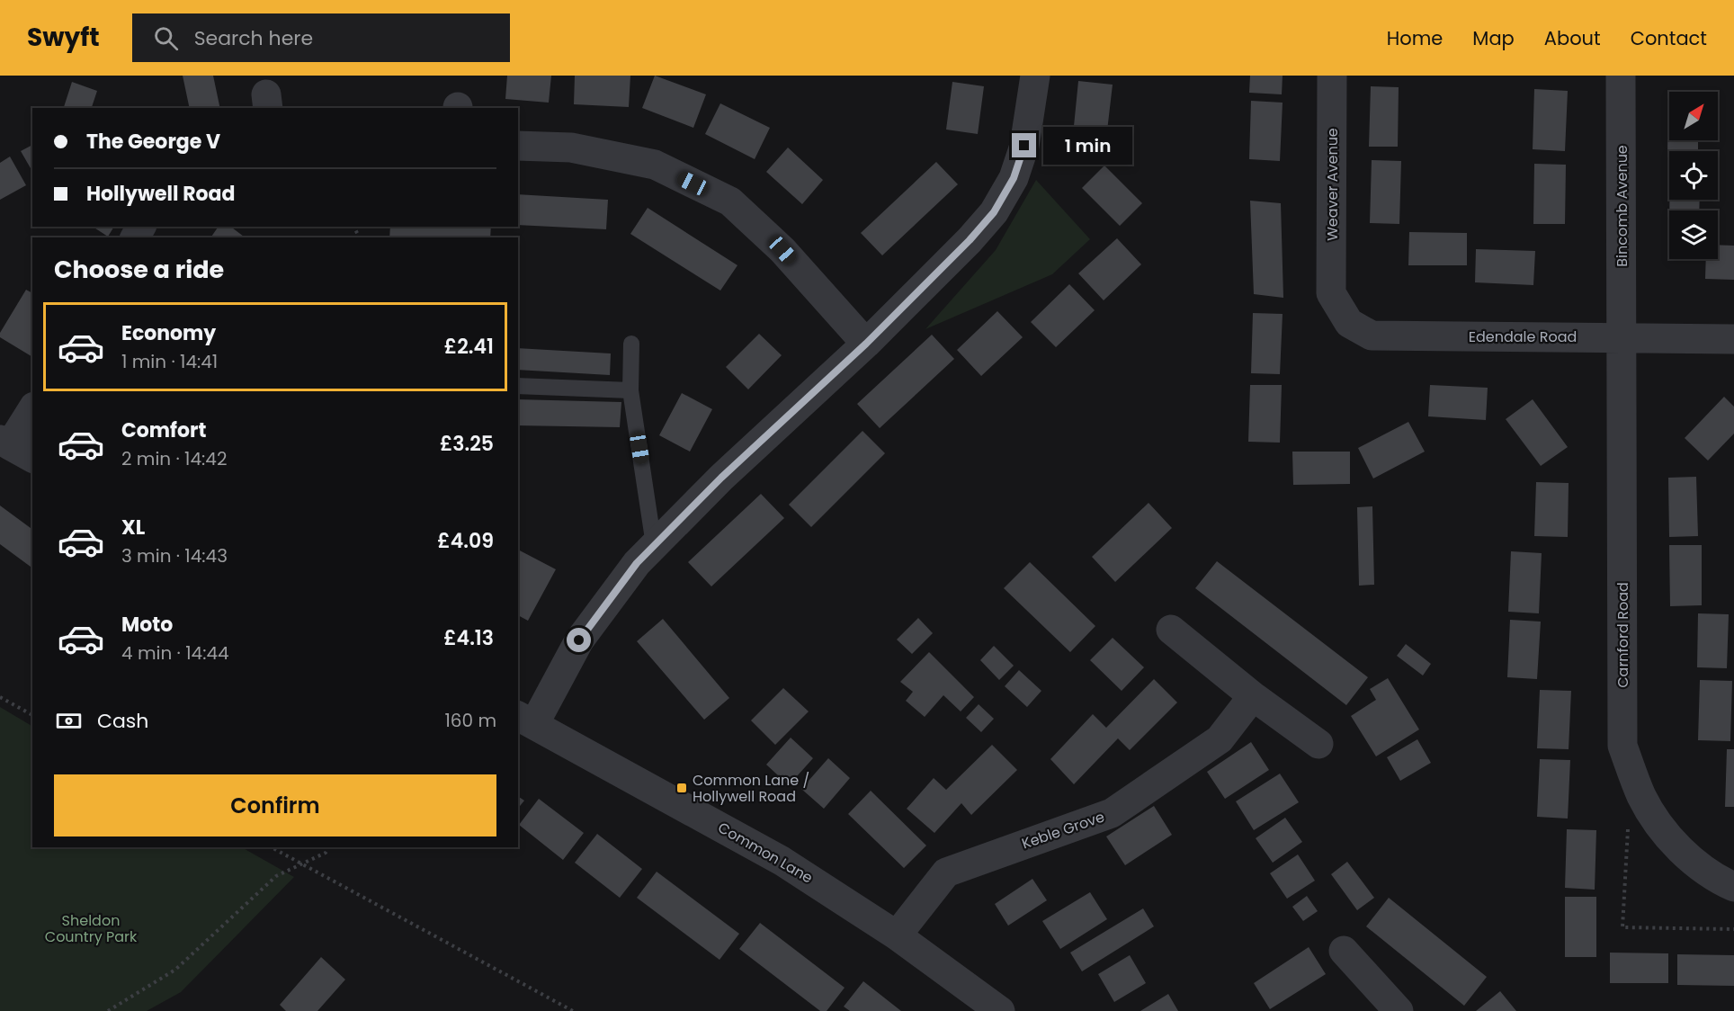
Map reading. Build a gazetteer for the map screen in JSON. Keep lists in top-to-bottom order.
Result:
{
  "streets": {
    "street": [
      "Weaver Avenue",
      "Bincomb Avenue",
      "Edendale Road",
      "Carnford Road",
      "Keble Grove",
      "Common Lane"
    ]
  },
  "crossings": [
    ["Weaver Avenue", "Edendale Road"],
    ["Bincomb Avenue", "Edendale Road"],
    ["Bincomb Avenue", "Carnford Road"],
    ["Edendale Road", "Carnford Road"],
    ["Keble Grove", "Common Lane"]
  ],
  "parks": ["Sheldon Country Park"],
  "places": {
    "transit": ["Common Lane / Hollywell Road"]
  },
  "north": "top right",
  "page": {
    "header": "Swyft",
    "search": "Search here",
    "nav": [
      "Home",
      "Map",
      "About",
      "Contact"
    ],
    "banner": ["The George V", "Hollywell Road"],
    "bubble": "1 min",
    "heading": "Choose a ride",
    "list": [
      {
        "name": "Economy",
        "note": "1 min · 14:41",
        "value": "£2.41"
      },
      {
        "name": "Comfort",
        "note": "2 min · 14:42",
        "value": "£3.25"
      },
      {
        "name": "XL",
        "note": "3 min · 14:43",
        "value": "£4.09"
      },
      {
        "name": "Moto",
        "note": "4 min · 14:44",
        "value": "£4.13"
      }
    ],
    "pay": ["Cash", "160 m"],
    "buttons": "Confirm"
  }
}
